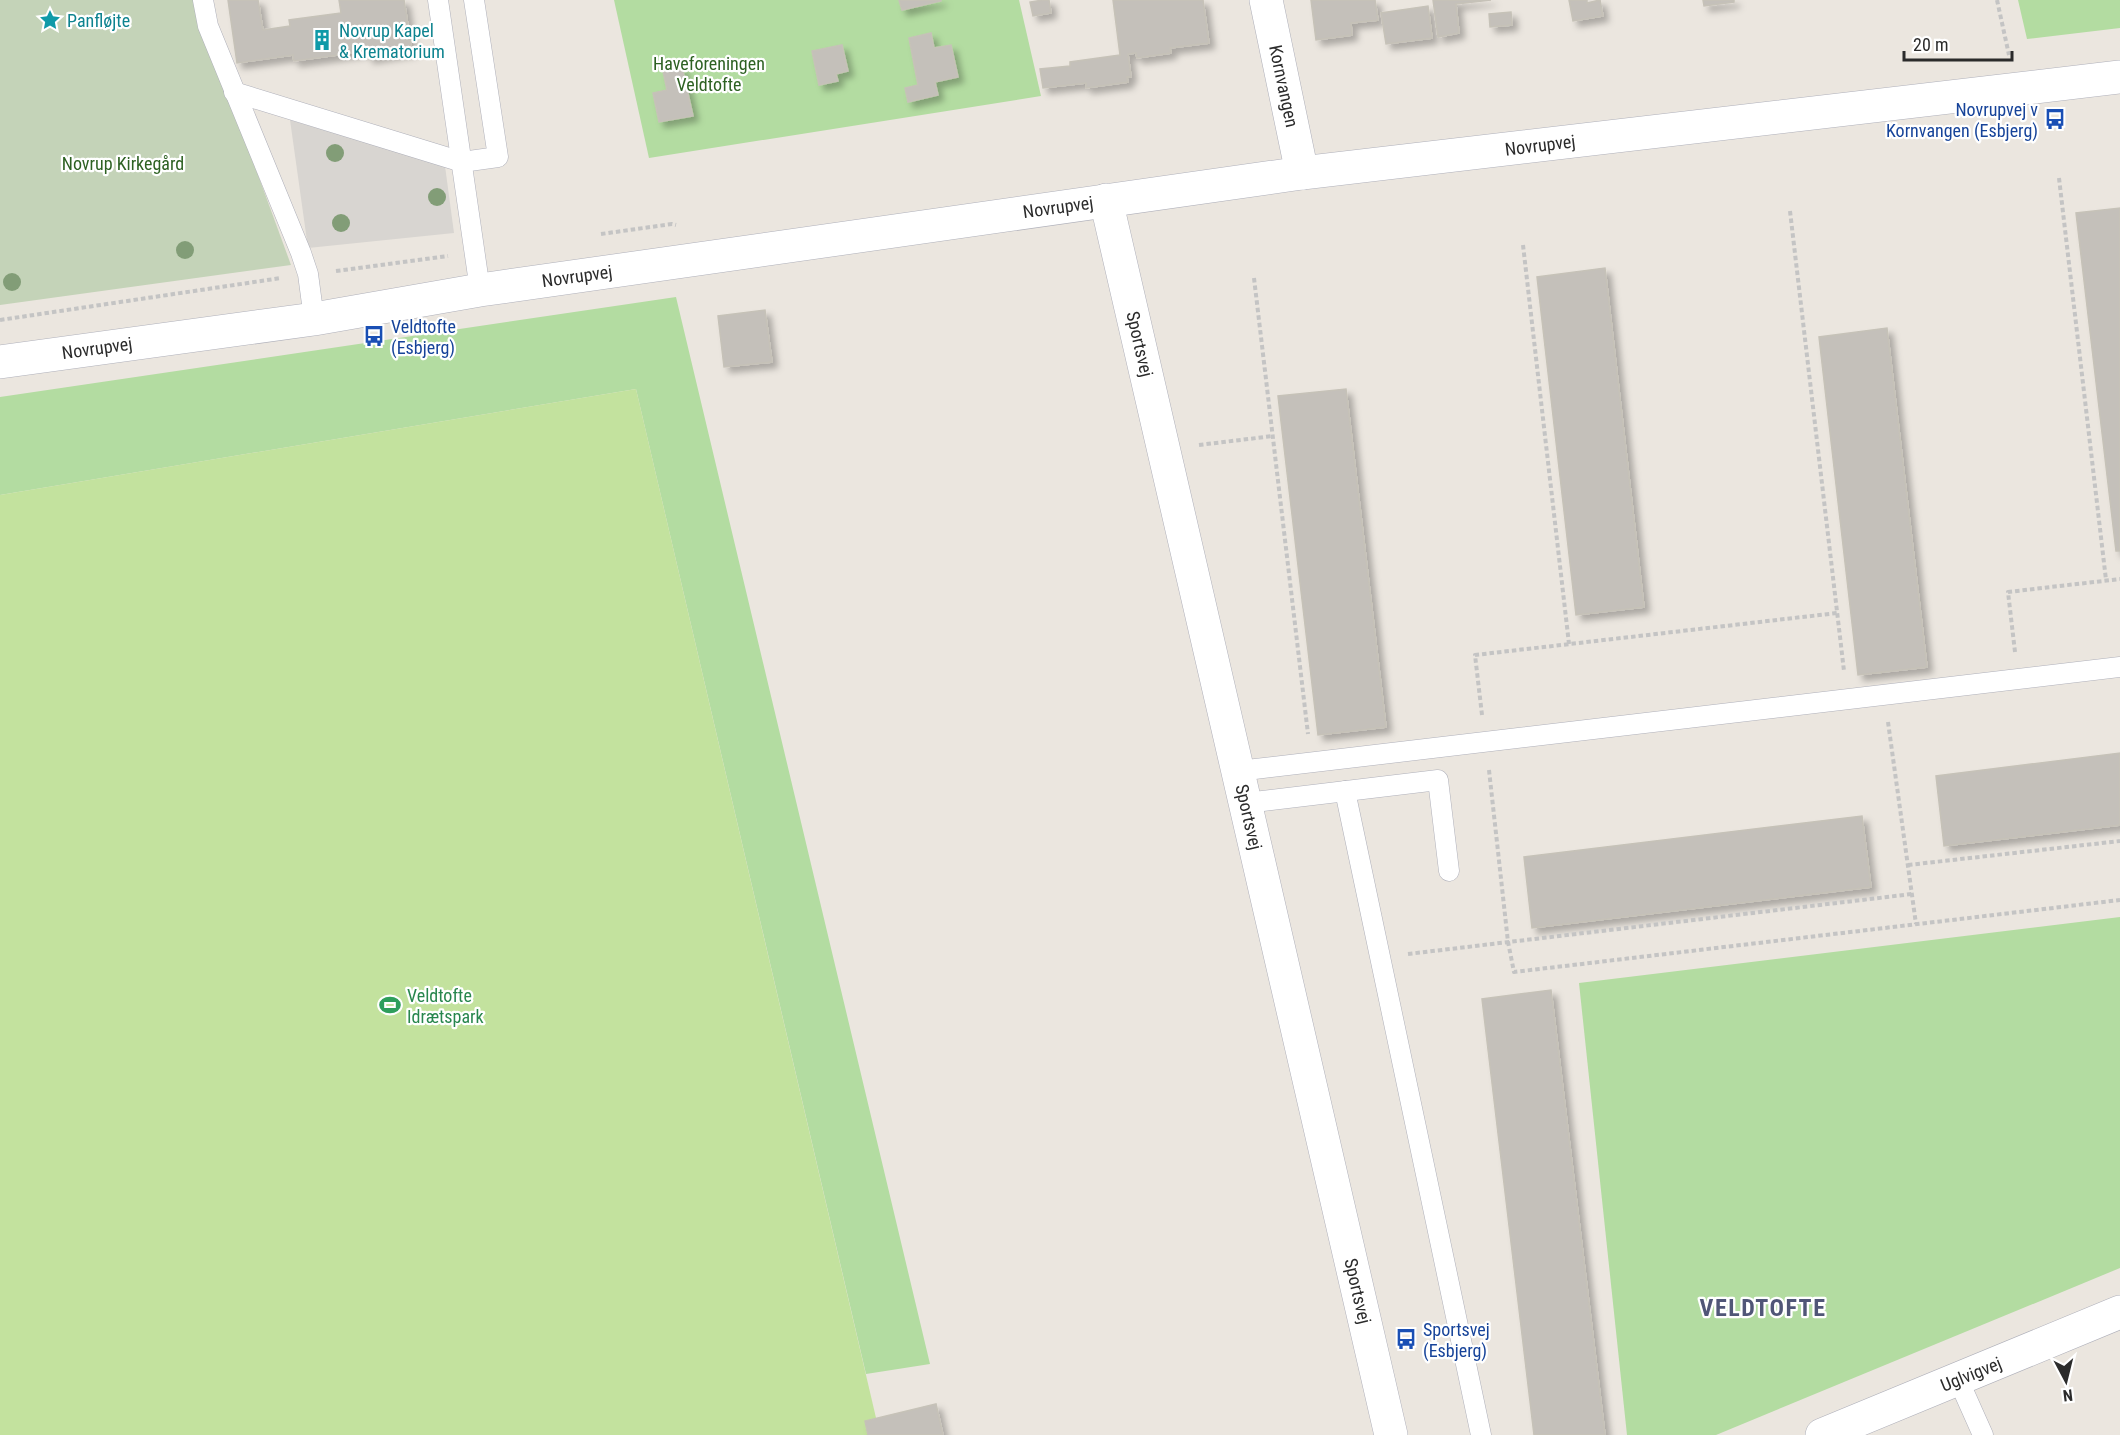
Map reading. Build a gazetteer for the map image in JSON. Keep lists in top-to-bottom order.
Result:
{
  "streets": {
    "street": [
      "Kornvangen",
      "Novrupvej",
      "Sportsvej",
      "Uglvigvej"
    ]
  },
  "crossings": [
    ["Kornvangen", "Novrupvej"],
    ["Novrupvej", "Sportsvej"]
  ],
  "districts": ["VELDTOFTE"],
  "parks": ["Haveforeningen Veldtofte", "Novrup Kirkegård"],
  "places": {
    "place": ["Panfløjte"],
    "building": ["Novrup Kapel & Krematorium"],
    "bus stop": ["Novrupvej v Kornvangen (Esbjerg)", "Veldtofte (Esbjerg)", "Sportsvej (Esbjerg)"],
    "sports": ["Veldtofte Idrætspark"]
  },
  "scale_bar": "20 m",
  "north": "bottom"
}
